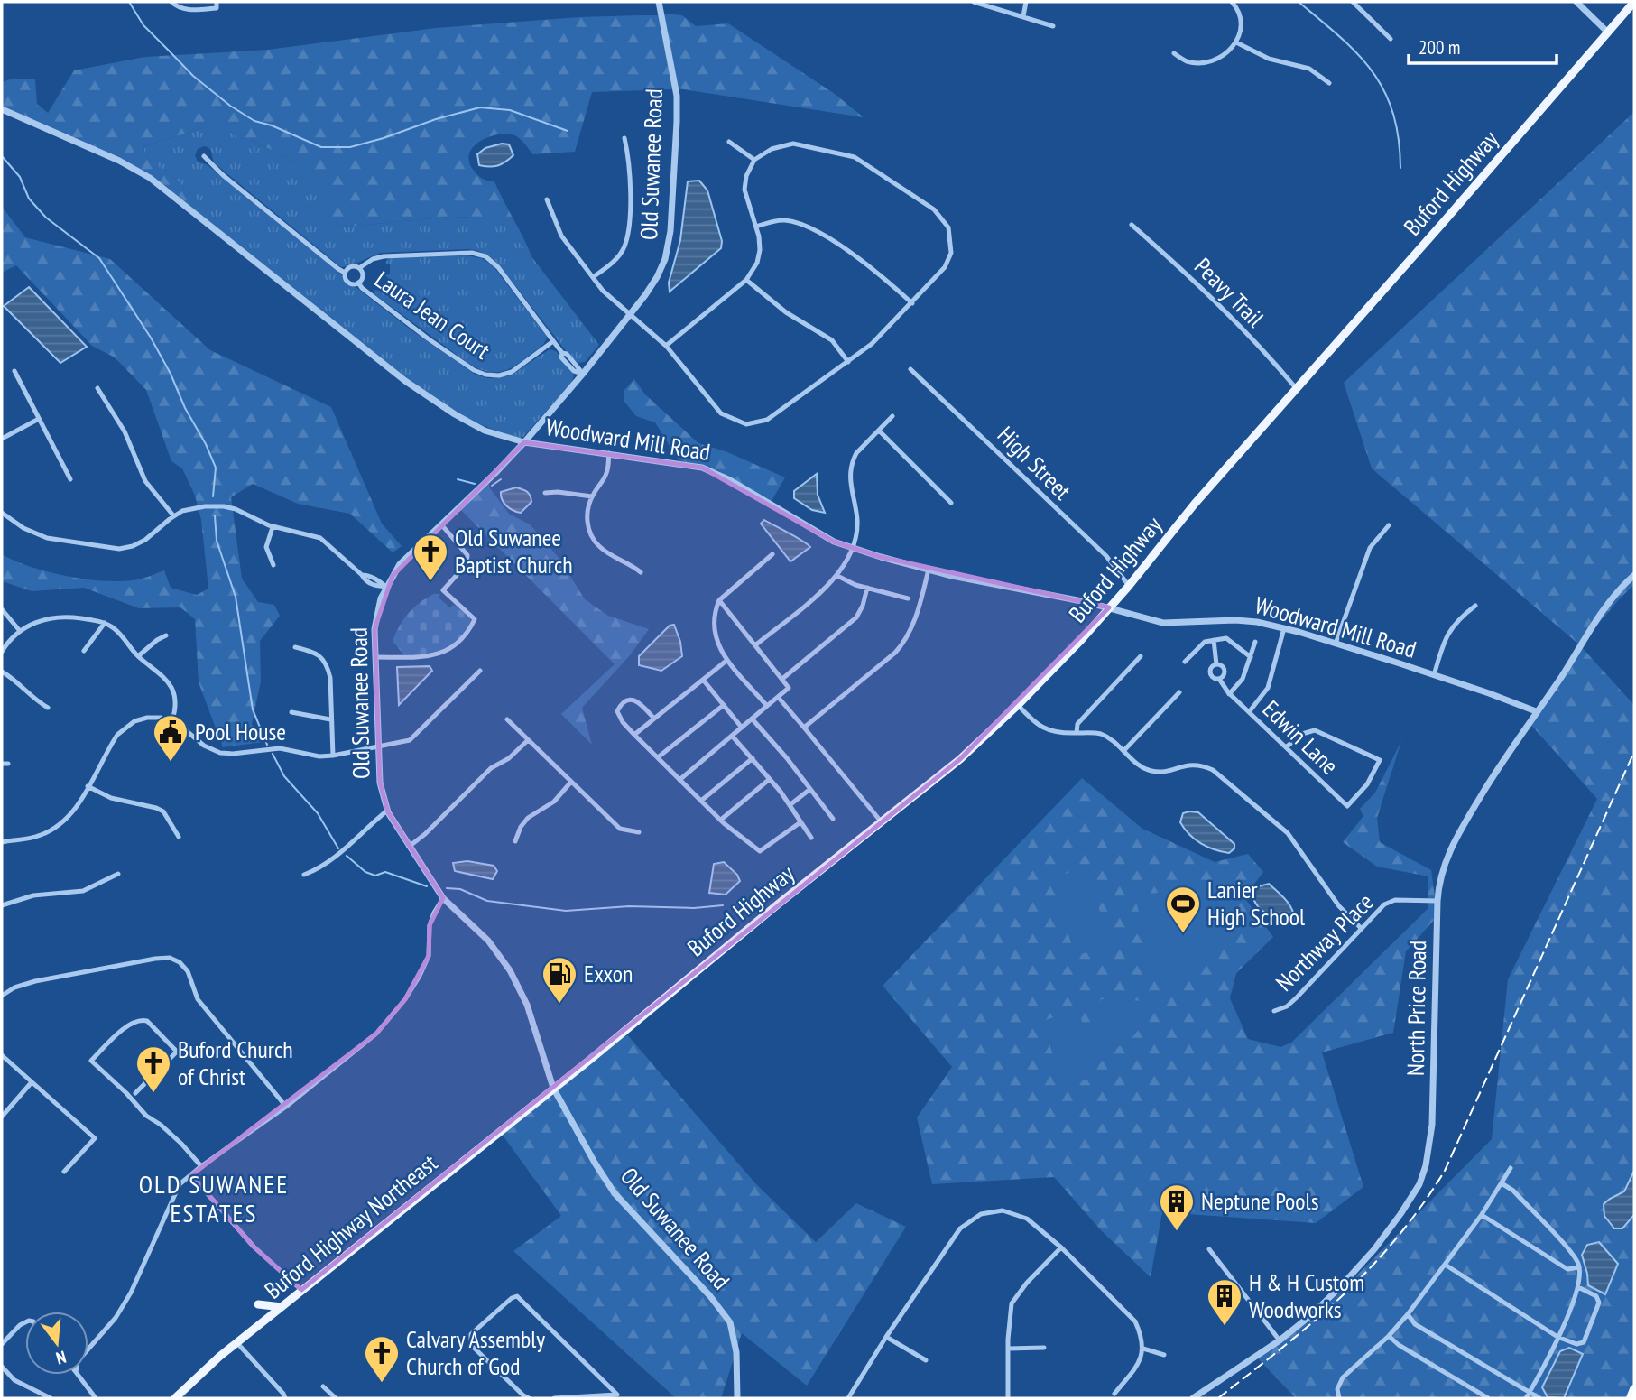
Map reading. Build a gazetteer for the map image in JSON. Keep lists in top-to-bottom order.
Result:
{
  "streets": {
    "main road": ["Buford Highway", "Buford Highway Northeast"],
    "street": [
      "Old Suwanee Road",
      "Peavy Trail",
      "Laura Jean Court",
      "Woodward Mill Road",
      "High Street",
      "Edwin Lane",
      "Northway Place",
      "North Price Road"
    ]
  },
  "crossings": [
    ["Old Suwanee Road", "Buford Highway"],
    ["Old Suwanee Road", "Woodward Mill Road"],
    ["Old Suwanee Road", "Buford Highway Northeast"],
    ["Buford Highway", "Peavy Trail"],
    ["Buford Highway", "Woodward Mill Road"],
    ["Buford Highway", "High Street"],
    ["Buford Highway", "Buford Highway Northeast"],
    ["Woodward Mill Road", "North Price Road"],
    ["Northway Place", "North Price Road"]
  ],
  "districts": ["OLD SUWANEE ESTATES"],
  "places": {
    "church": ["Old Suwanee Baptist Church", "Buford Church of Christ", "Calvary Assembly Church of God"],
    "public building": ["Pool House"],
    "sports": ["Lanier High School"],
    "fuel station": ["Exxon"],
    "building": ["Neptune Pools", "H & H Custom Woodworks"]
  },
  "scale_bar": "200 m",
  "north": "bottom"
}
